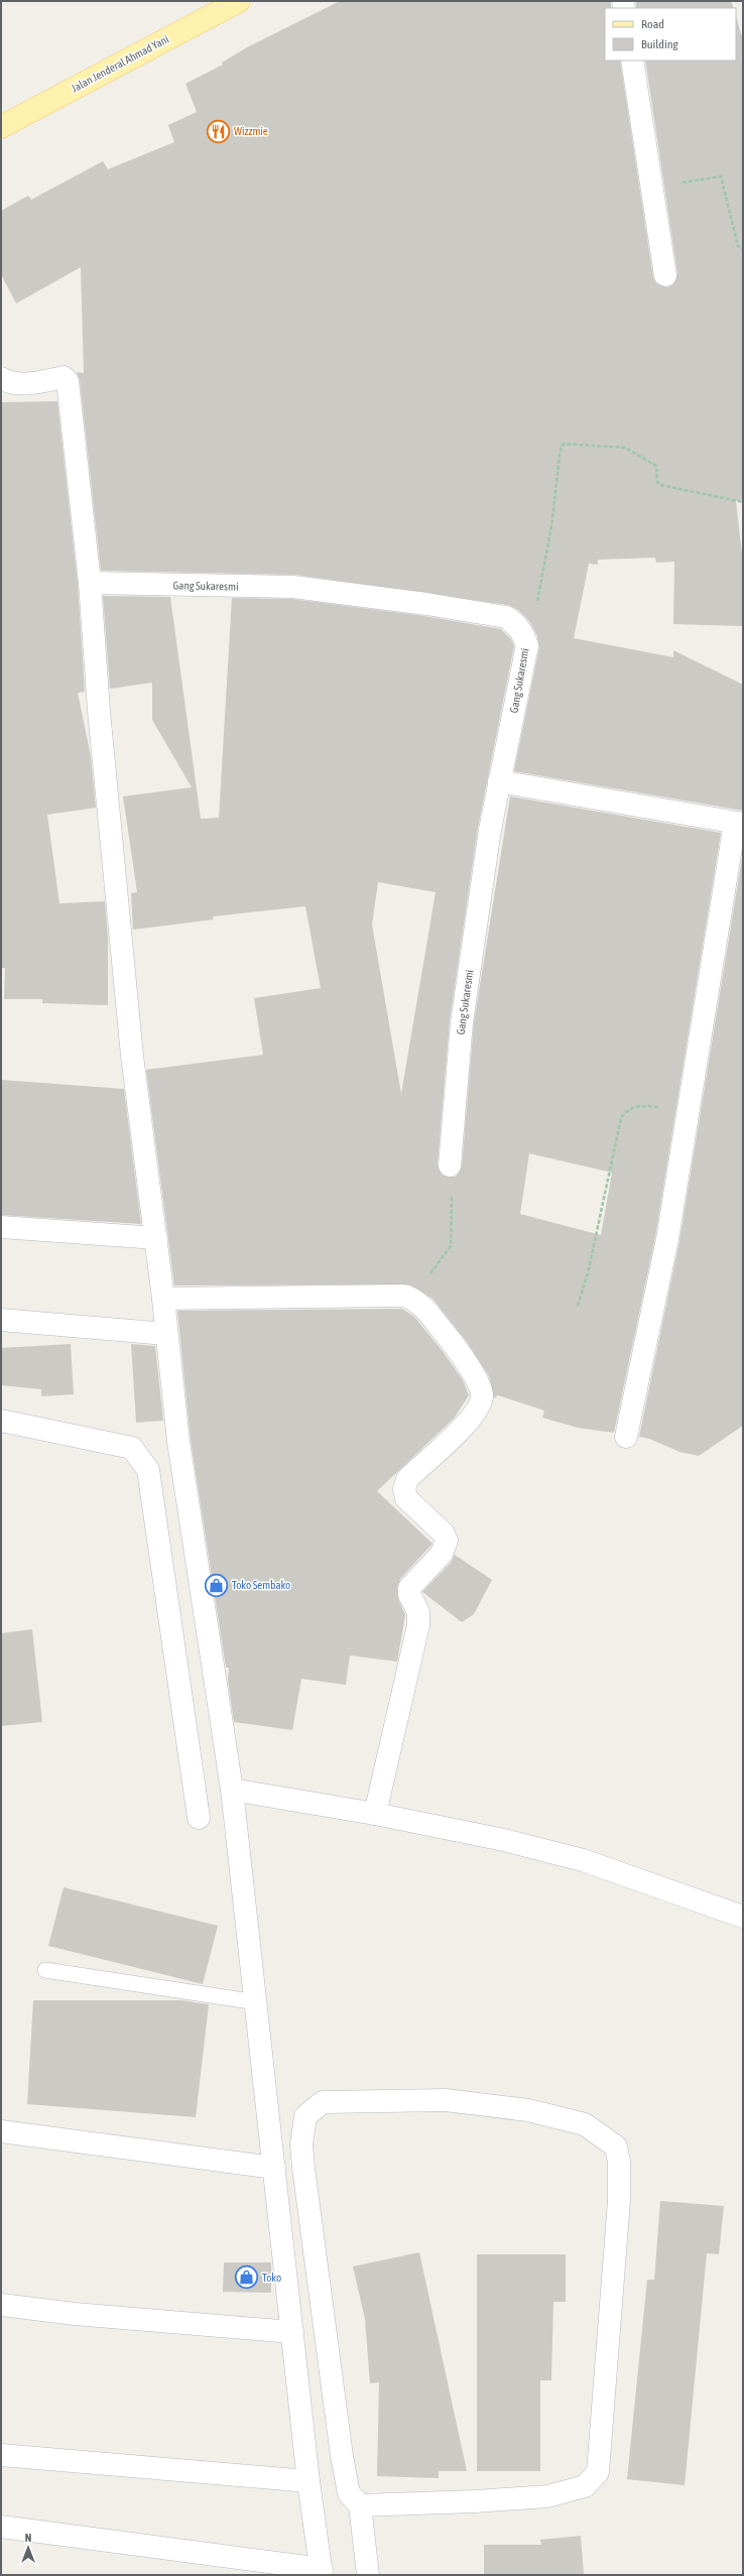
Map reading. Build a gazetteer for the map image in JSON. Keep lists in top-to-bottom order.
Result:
{
  "streets": {
    "main road": ["Jalan Jenderal Ahmad Yani"],
    "street": ["Gang Sukaresmi"]
  },
  "places": {
    "restaurant": ["Wizzmie"],
    "shop": ["Toko Sembako", "Toko"]
  },
  "legend": ["Road", "Building"],
  "north": "top"
}
